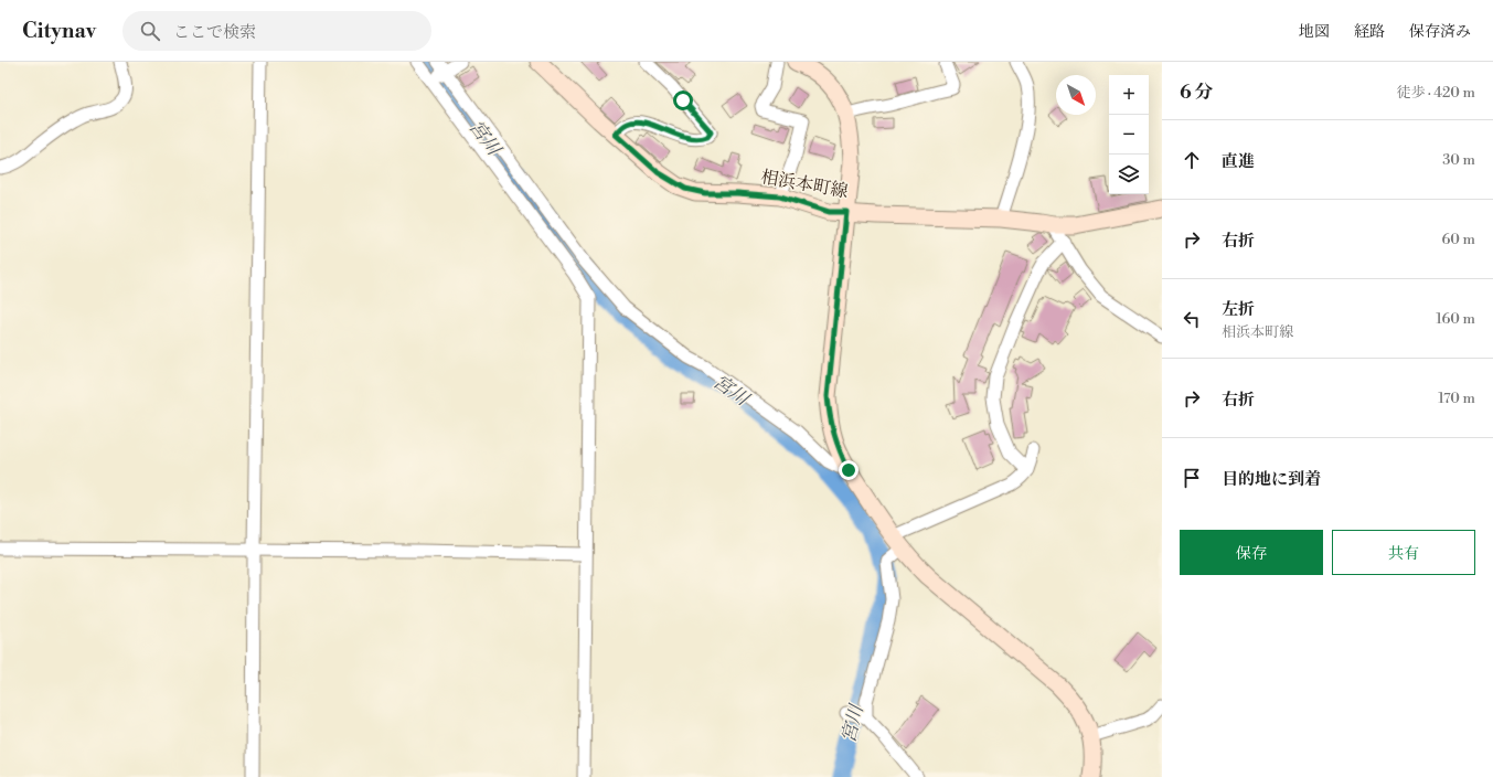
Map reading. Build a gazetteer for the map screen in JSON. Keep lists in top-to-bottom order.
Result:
{
  "streets": {
    "street": ["相浜本町線"]
  },
  "water": ["宮川"],
  "north": "bottom right",
  "page": {
    "header": "Citynav",
    "search": "ここで検索",
    "nav": ["地図", "経路", "保存済み"],
    "heading": ["6 分", "徒歩 · 420 m"],
    "map_buttons": ["+", "−"],
    "list": [
      ["直進", "30 m"],
      ["右折", "60 m"],
      ["左折", "相浜本町線", "160 m"],
      ["右折", "170 m"],
      "目的地に到着"
    ],
    "buttons": ["保存", "共有"]
  }
}
